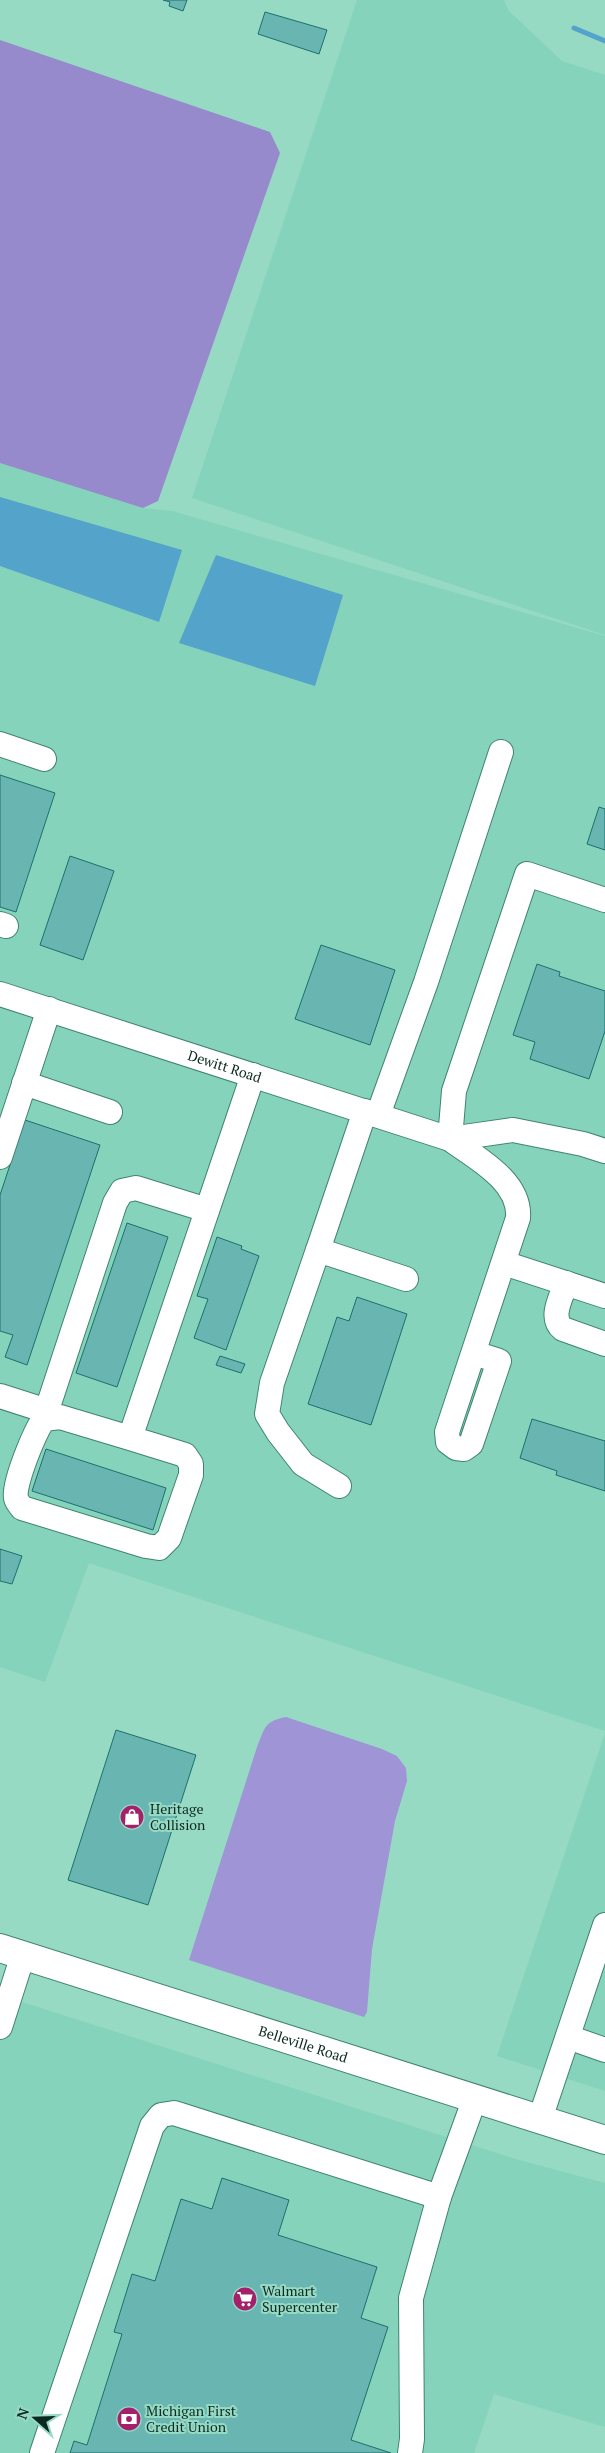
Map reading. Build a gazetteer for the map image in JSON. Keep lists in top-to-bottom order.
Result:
{
  "streets": {
    "main road": ["Belleville Road"],
    "street": ["Dewitt Road"]
  },
  "places": {
    "shop": ["Heritage Collision"],
    "supermarket": ["Walmart Supercenter"],
    "bank": ["Michigan First Credit Union"]
  },
  "north": "left"
}
